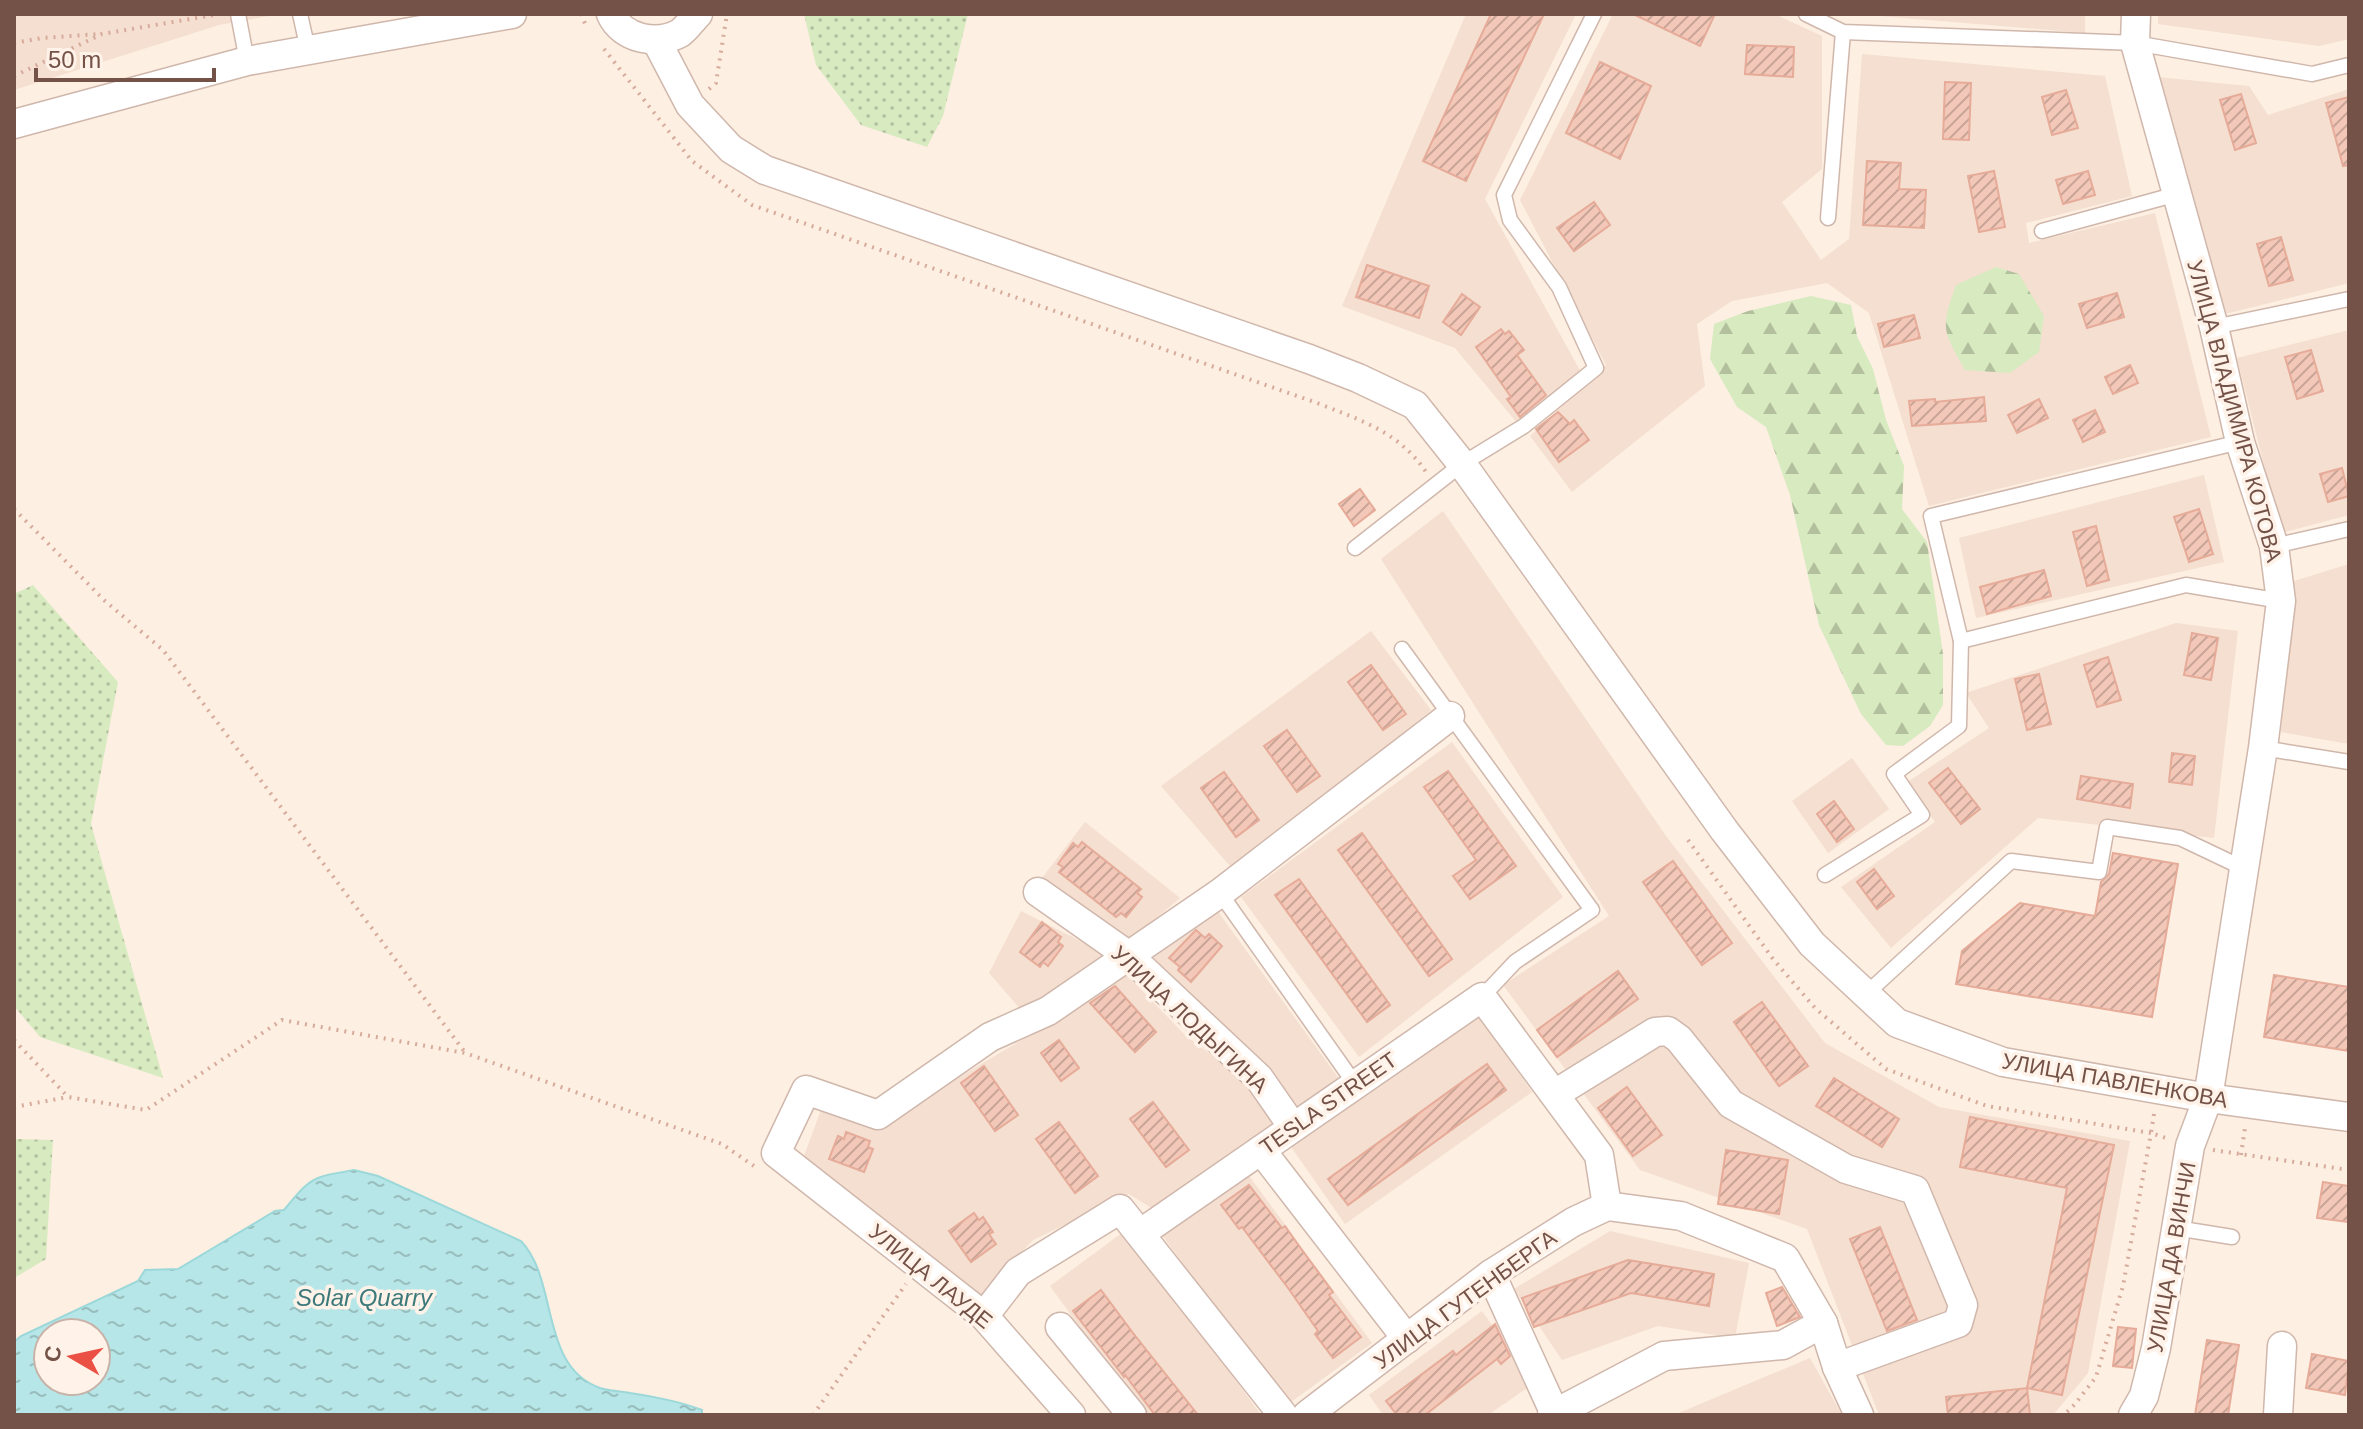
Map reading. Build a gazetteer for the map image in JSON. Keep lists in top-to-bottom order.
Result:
{
  "streets": {
    "street": [
      "УЛИЦА ВЛАДИМИРА КОТОВА",
      "УЛИЦА ЛОДЫГИНА",
      "УЛИЦА ПАВЛЕНКОВА",
      "TESLA STREET",
      "УЛИЦА ДА ВИНЧИ",
      "УЛИЦА ЛАУДЕ",
      "УЛИЦА ГУТЕНБЕРГА"
    ]
  },
  "crossings": [
    ["УЛИЦА ВЛАДИМИРА КОТОВА", "УЛИЦА ПАВЛЕНКОВА"],
    ["УЛИЦА ВЛАДИМИРА КОТОВА", "УЛИЦА ДА ВИНЧИ"],
    ["УЛИЦА ЛОДЫГИНА", "TESLA STREET"],
    ["УЛИЦА ПАВЛЕНКОВА", "УЛИЦА ДА ВИНЧИ"]
  ],
  "water": ["Solar Quarry"],
  "scale_bar": "50 m",
  "north": "left"
}
